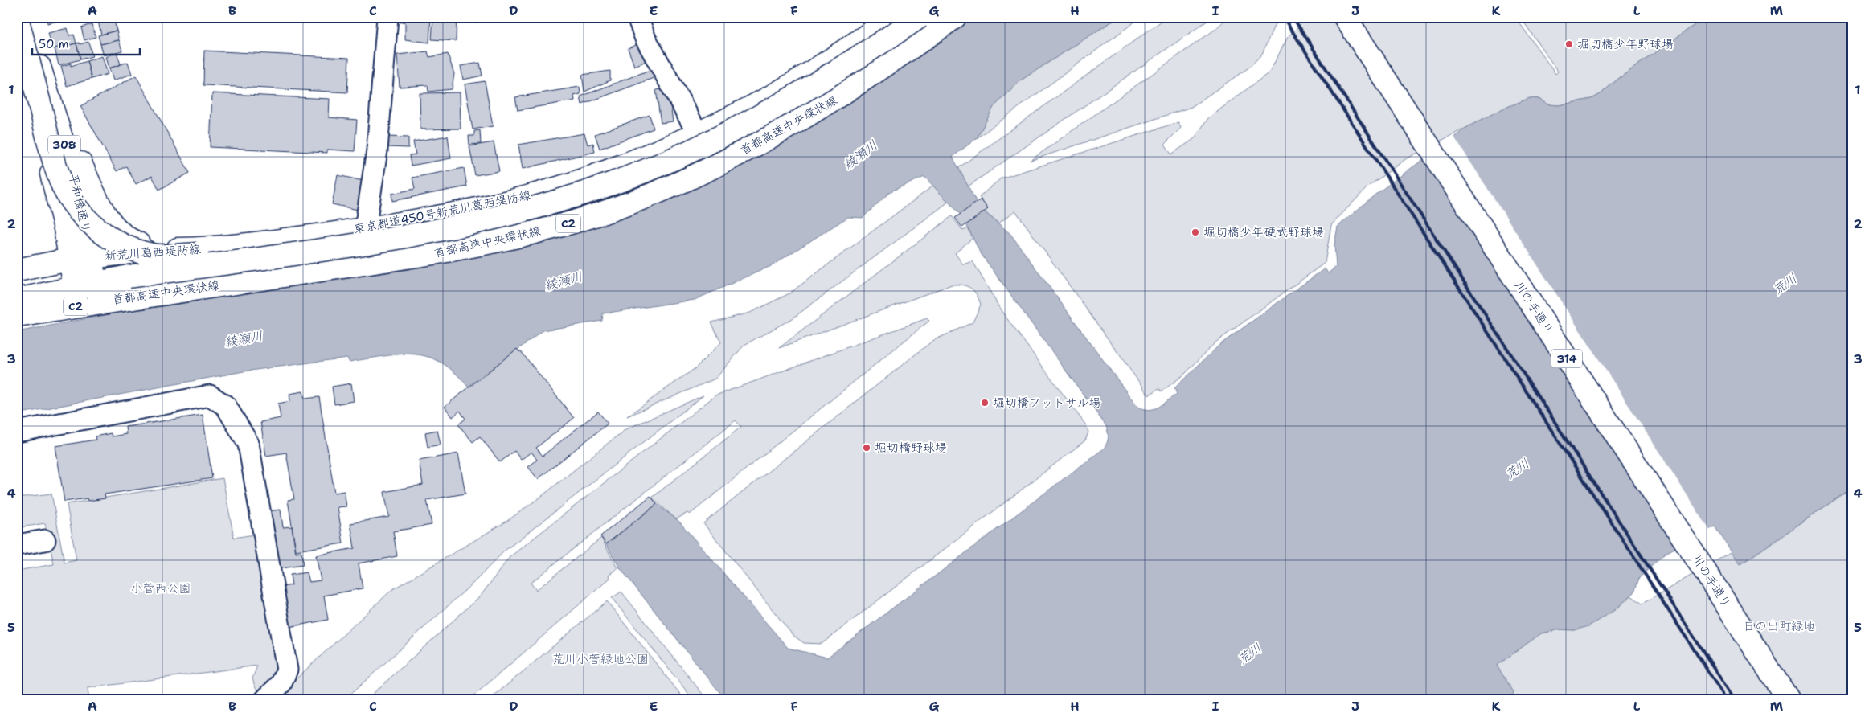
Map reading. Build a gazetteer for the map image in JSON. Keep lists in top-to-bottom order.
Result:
{
  "streets": {
    "main road": [
      "首都高速中央環状線",
      "308",
      "平和橋通り",
      "東京都道450号新荒川葛西堤防線",
      "C2",
      "新荒川葛西堤防線",
      "川の手通り",
      "314"
    ]
  },
  "crossings": [
    ["首都高速中央環状線", "東京都道450号新荒川葛西堤防線"],
    ["首都高速中央環状線", "新荒川葛西堤防線"],
    ["308", "平和橋通り"],
    ["308", "新荒川葛西堤防線"],
    ["平和橋通り", "新荒川葛西堤防線"],
    ["東京都道450号新荒川葛西堤防線", "新荒川葛西堤防線"]
  ],
  "water": ["綾瀬川", "荒川"],
  "parks": ["小菅西公園", "日の出町緑地", "荒川小菅緑地公園"],
  "places": [
    "堀切橋少年野球場",
    "堀切橋少年硬式野球場",
    "堀切橋フットサル場",
    "堀切橋野球場"
  ],
  "scale_bar": "50 m",
  "grid": {
    "columns": [
      "A",
      "B",
      "C",
      "D",
      "E",
      "F",
      "G",
      "H",
      "I",
      "J",
      "K",
      "L",
      "M"
    ],
    "rows": [
      "1",
      "2",
      "3",
      "4",
      "5"
    ]
  }
}
